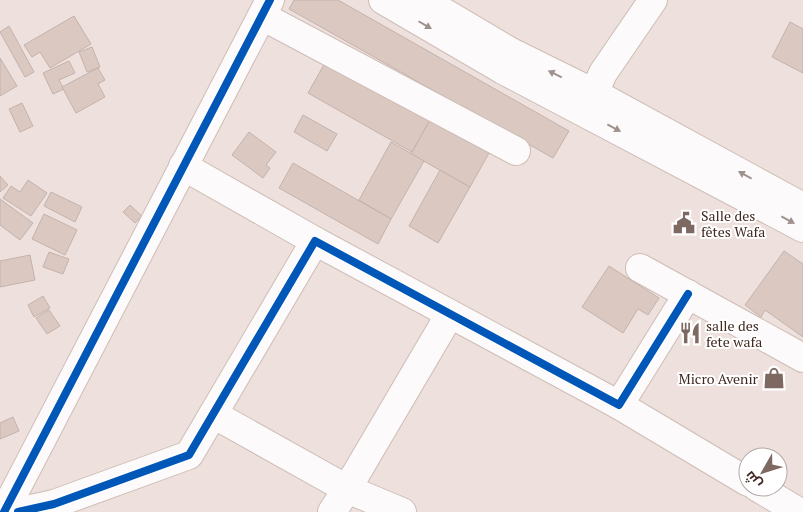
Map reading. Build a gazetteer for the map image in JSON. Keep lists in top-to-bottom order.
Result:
{
  "places": {
    "public building": ["Salle des fêtes Wafa"],
    "restaurant": ["salle des fete wafa"],
    "shop": ["Micro Avenir"]
  },
  "north": "bottom left"
}
